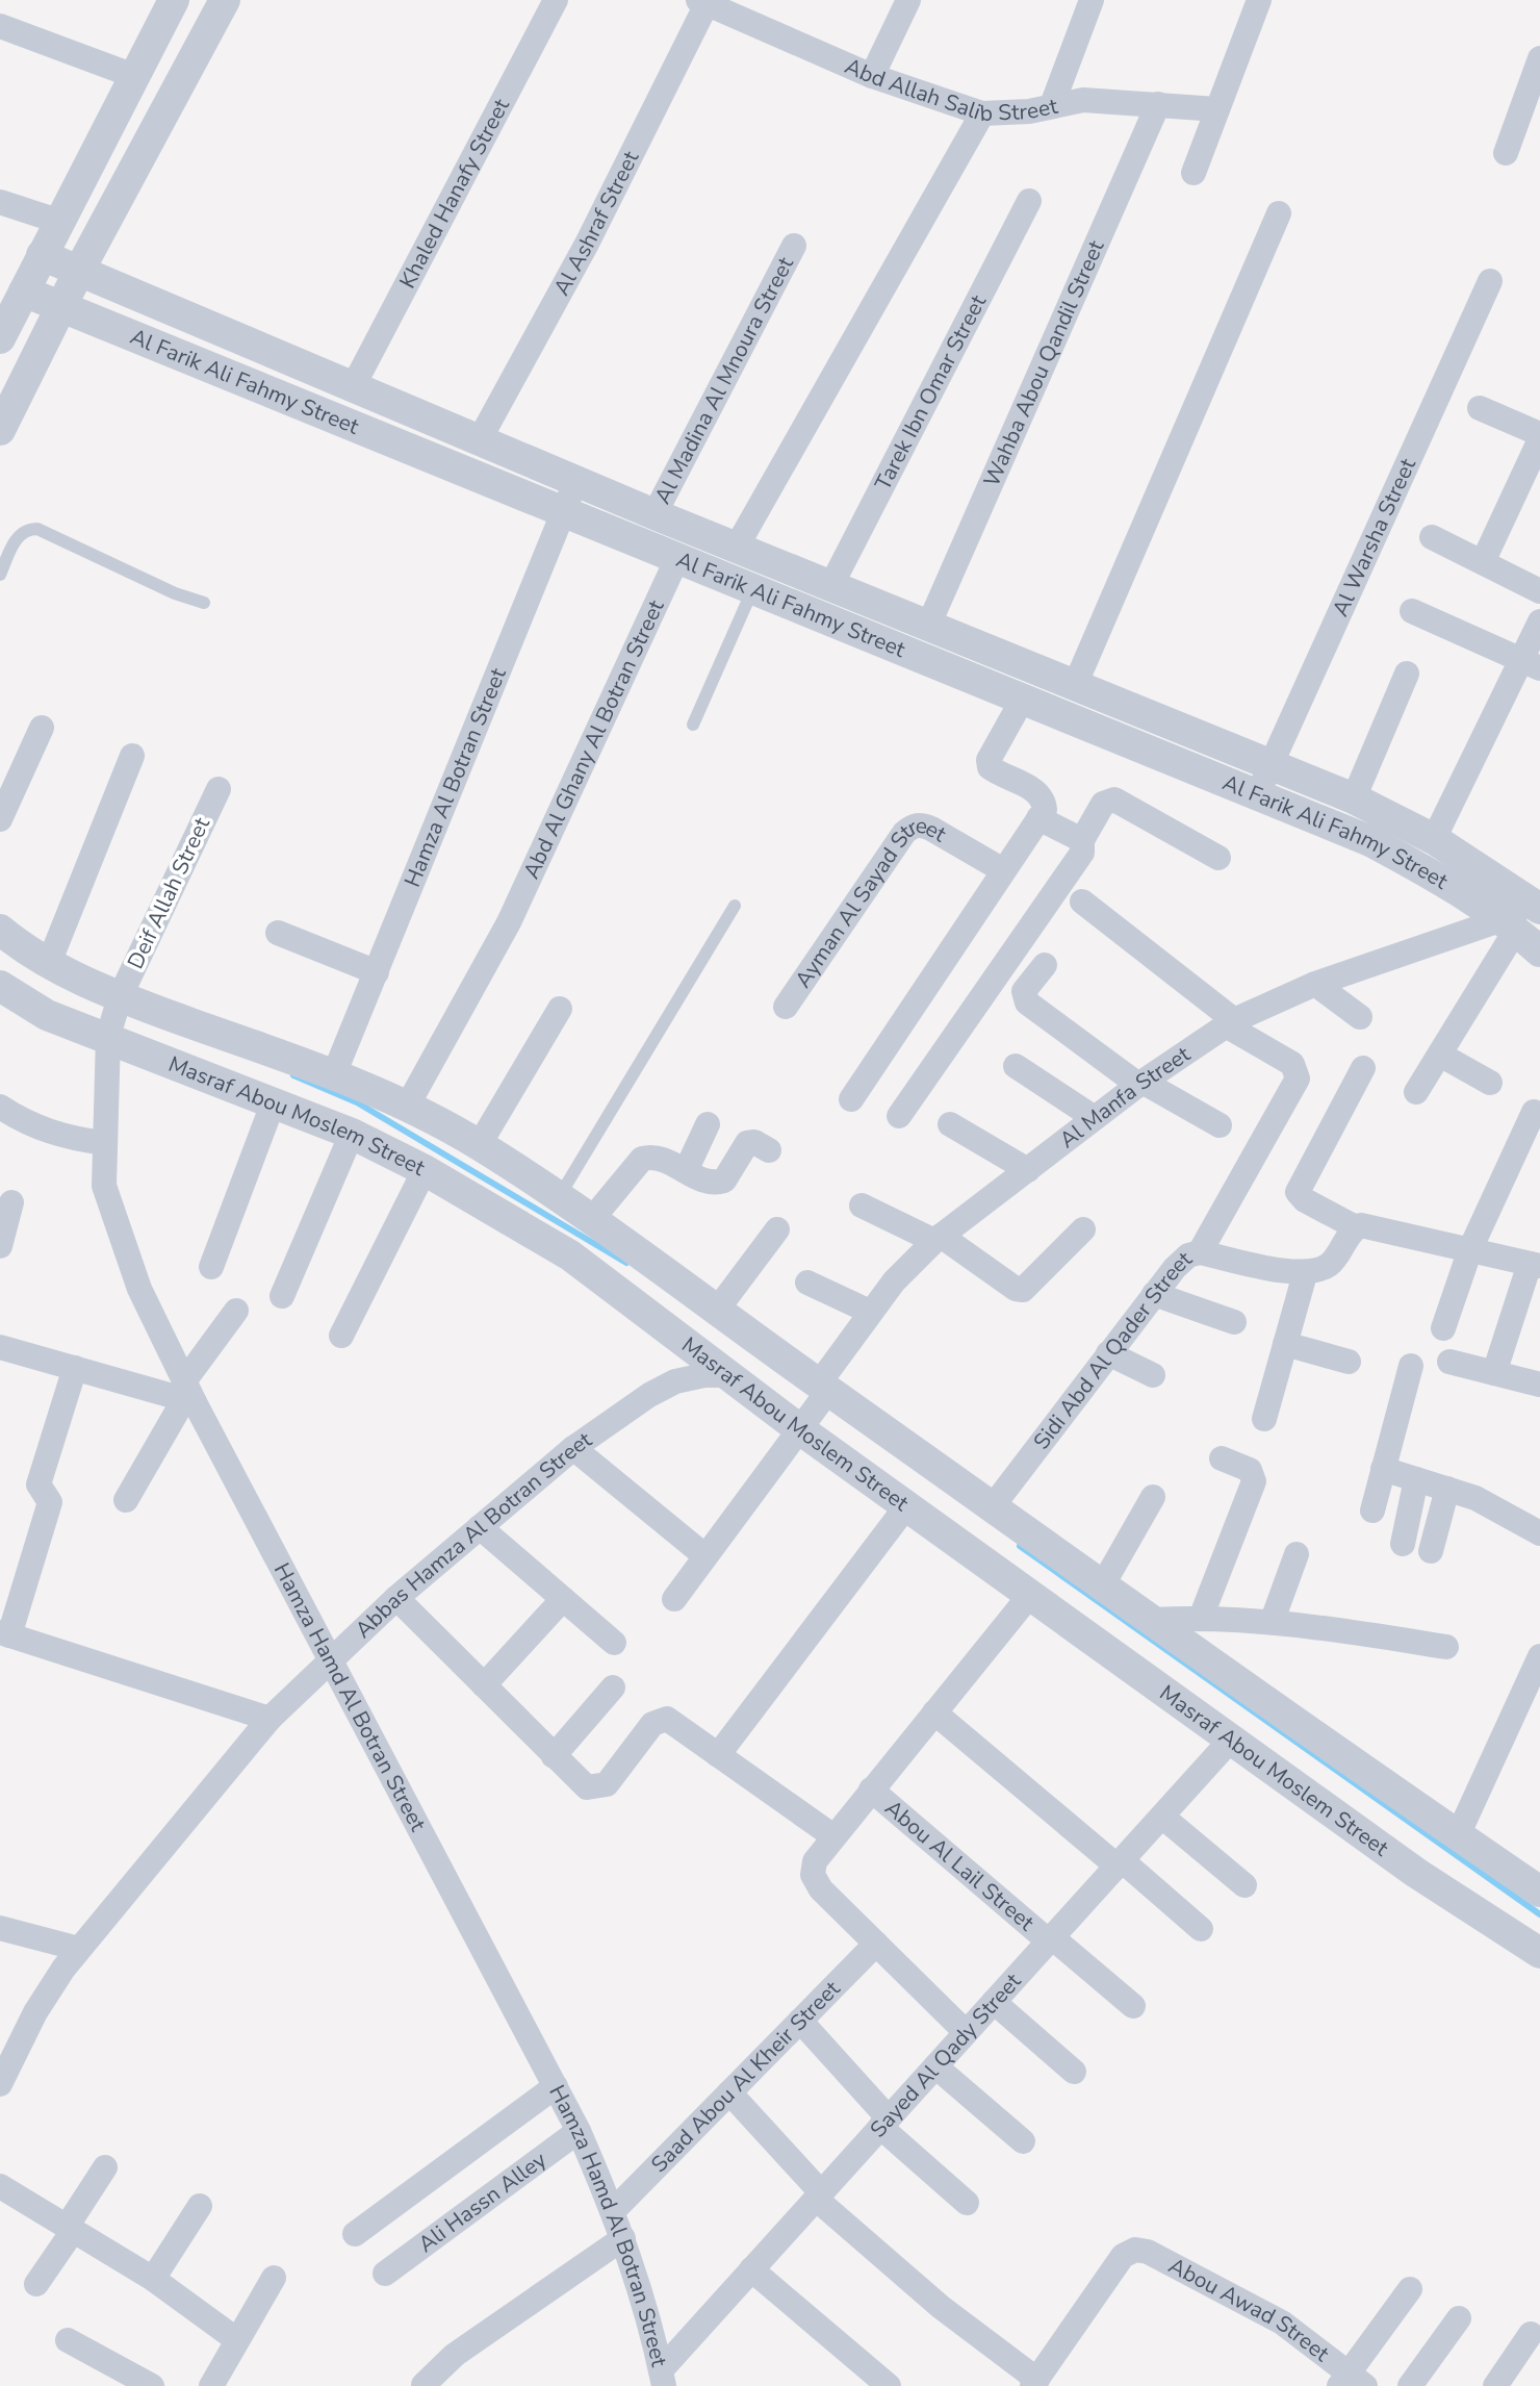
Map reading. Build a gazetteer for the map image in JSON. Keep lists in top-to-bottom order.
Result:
{
  "streets": {
    "street": [
      "Abd Allah Salib Street",
      "Khaled Hanafy Street",
      "Al Ashraf Street",
      "Wahba Abou Qandil Street",
      "Al Madina Al Mnoura Street",
      "Al Farik Ali Fahmy Street",
      "Tarek Ibn Omar Street",
      "Al Warsha Street",
      "Abd Al Ghany Al Botran Street",
      "Hamza Al Botran Street",
      "Deif Allah Street",
      "Ayman Al Sayad Street",
      "Al Manfa Street",
      "Masraf Abou Moslem Street",
      "Sidi Abd Al Qader Street",
      "Abbas Hamza Al Botran Street",
      "Hamza Hamd Al Botran Street",
      "Abou Al Lail Street",
      "Sayed Al Qady Street",
      "Saad Abou Al Kheir Street",
      "Ali Hassn Alley",
      "Abou Awad Street"
    ]
  },
  "crossings": [
    ["Abd Allah Salib Street", "Al Ashraf Street"],
    ["Abd Allah Salib Street", "Wahba Abou Qandil Street"],
    ["Khaled Hanafy Street", "Al Farik Ali Fahmy Street"],
    ["Al Ashraf Street", "Al Farik Ali Fahmy Street"],
    ["Wahba Abou Qandil Street", "Al Farik Ali Fahmy Street"],
    ["Al Madina Al Mnoura Street", "Al Farik Ali Fahmy Street"],
    ["Al Farik Ali Fahmy Street", "Tarek Ibn Omar Street"],
    ["Al Farik Ali Fahmy Street", "Al Warsha Street"],
    ["Al Farik Ali Fahmy Street", "Abd Al Ghany Al Botran Street"],
    ["Al Farik Ali Fahmy Street", "Hamza Al Botran Street"],
    ["Al Farik Ali Fahmy Street", "Al Manfa Street"],
    ["Abd Al Ghany Al Botran Street", "Masraf Abou Moslem Street"],
    ["Hamza Al Botran Street", "Masraf Abou Moslem Street"],
    ["Deif Allah Street", "Masraf Abou Moslem Street"],
    ["Deif Allah Street", "Hamza Hamd Al Botran Street"],
    ["Al Manfa Street", "Masraf Abou Moslem Street"],
    ["Masraf Abou Moslem Street", "Sidi Abd Al Qader Street"],
    ["Masraf Abou Moslem Street", "Abbas Hamza Al Botran Street"],
    ["Masraf Abou Moslem Street", "Hamza Hamd Al Botran Street"],
    ["Masraf Abou Moslem Street", "Sayed Al Qady Street"],
    ["Abbas Hamza Al Botran Street", "Hamza Hamd Al Botran Street"],
    ["Hamza Hamd Al Botran Street", "Sayed Al Qady Street"],
    ["Hamza Hamd Al Botran Street", "Saad Abou Al Kheir Street"],
    ["Hamza Hamd Al Botran Street", "Ali Hassn Alley"],
    ["Abou Al Lail Street", "Sayed Al Qady Street"]
  ]
}
